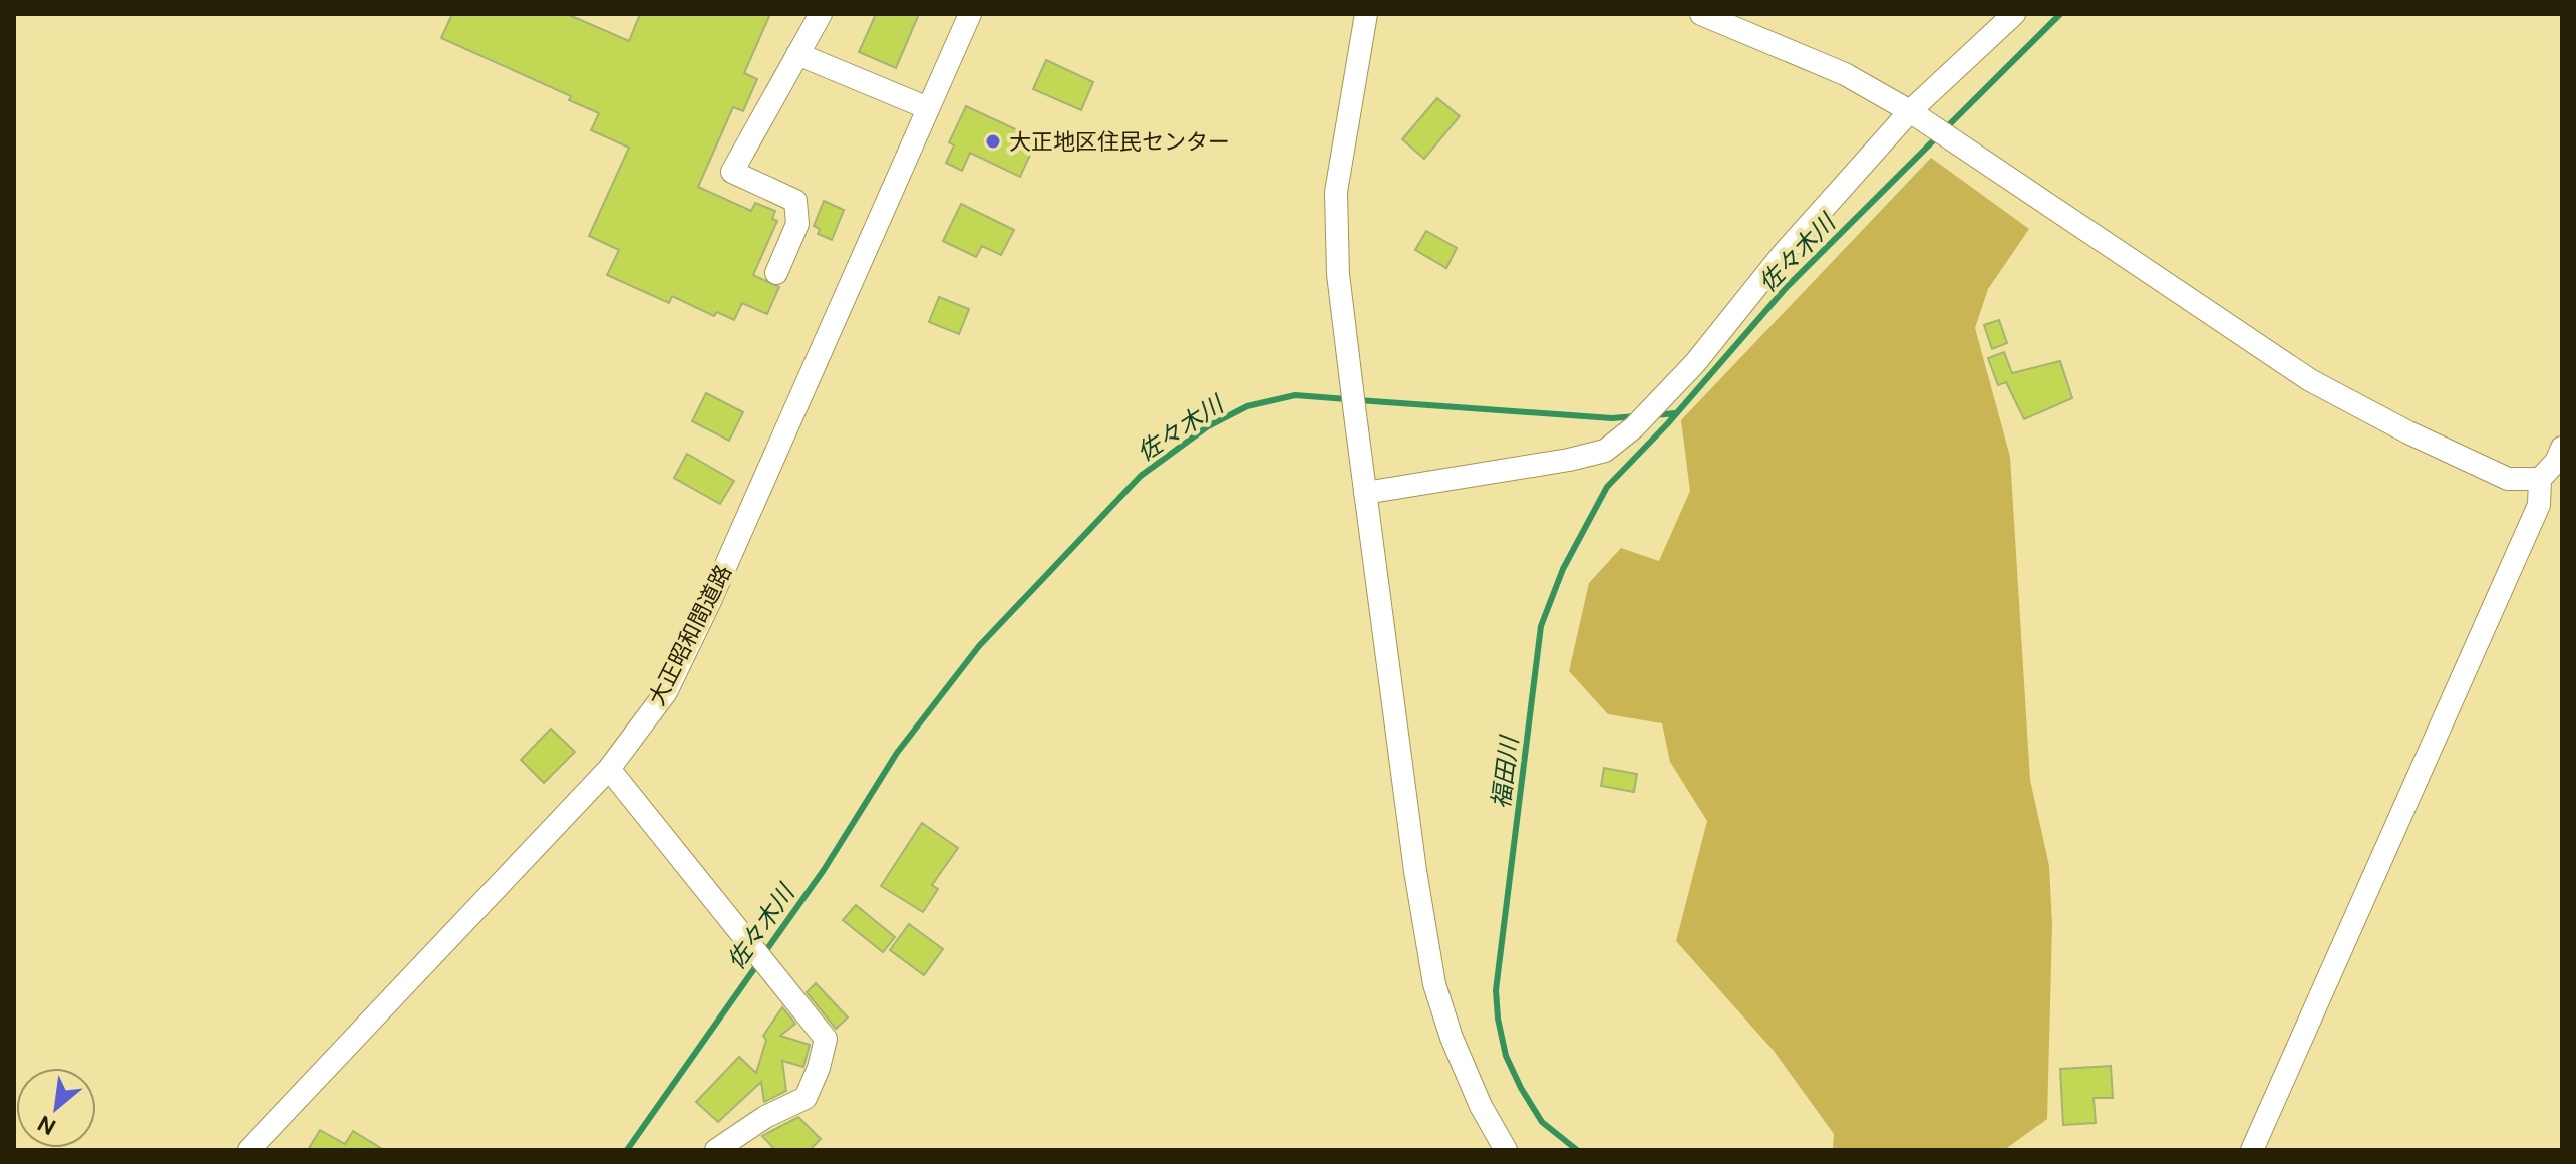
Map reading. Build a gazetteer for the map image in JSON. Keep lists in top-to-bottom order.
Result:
{
  "streets": {
    "street": ["大正昭和間道路"]
  },
  "water": ["佐々木川", "福田川"],
  "places": ["大正地区住民センター"],
  "north": "bottom left"
}
